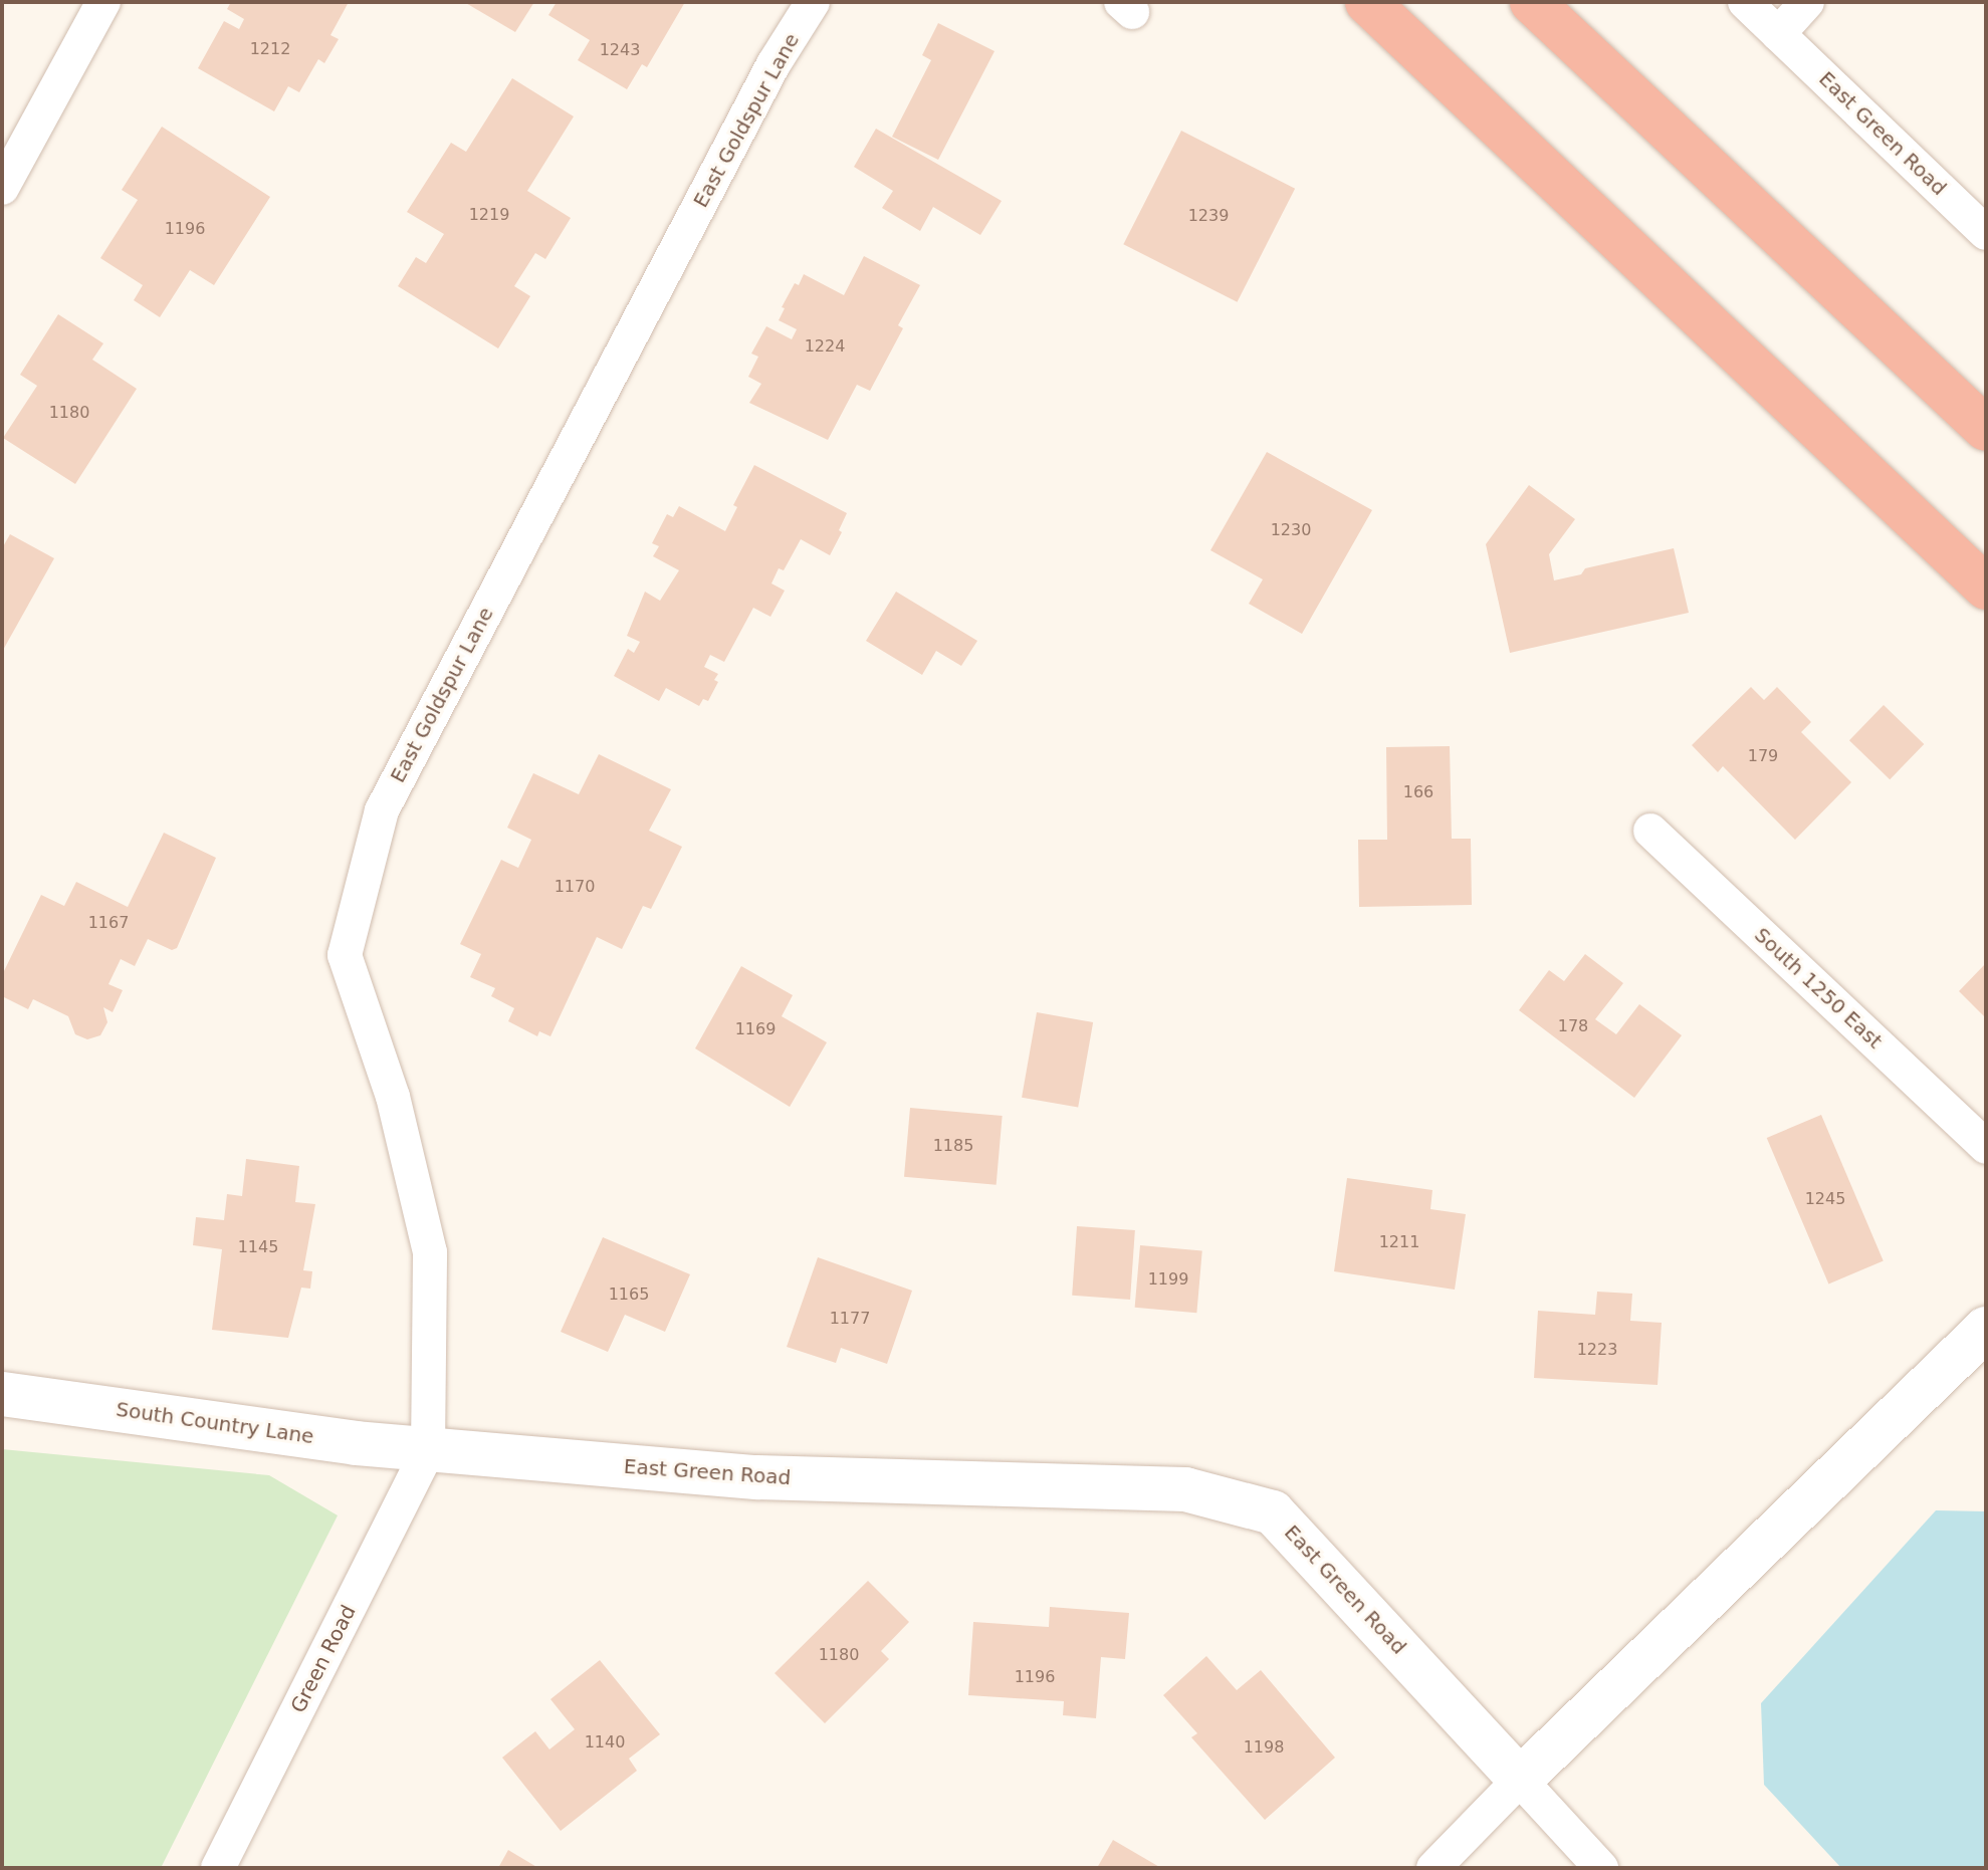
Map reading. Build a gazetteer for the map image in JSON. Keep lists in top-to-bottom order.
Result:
{
  "streets": {
    "street": [
      "East Goldspur Lane",
      "East Green Road",
      "South 1250 East",
      "South Country Lane",
      "Green Road"
    ]
  },
  "crossings": [
    ["East Goldspur Lane", "East Green Road"],
    ["East Goldspur Lane", "South Country Lane"],
    ["East Goldspur Lane", "Green Road"],
    ["East Green Road", "South Country Lane"],
    ["East Green Road", "Green Road"],
    ["South Country Lane", "Green Road"]
  ],
  "house_numbers": [
    "1212",
    "1243",
    "1219",
    "1239",
    "1196",
    "1224",
    "1180",
    "1230",
    "179",
    "166",
    "1170",
    "1167",
    "178",
    "1169",
    "1185",
    "1245",
    "1211",
    "1145",
    "1199",
    "1165",
    "1177",
    "1223",
    "1180",
    "1196",
    "1140",
    "1198"
  ]
}
